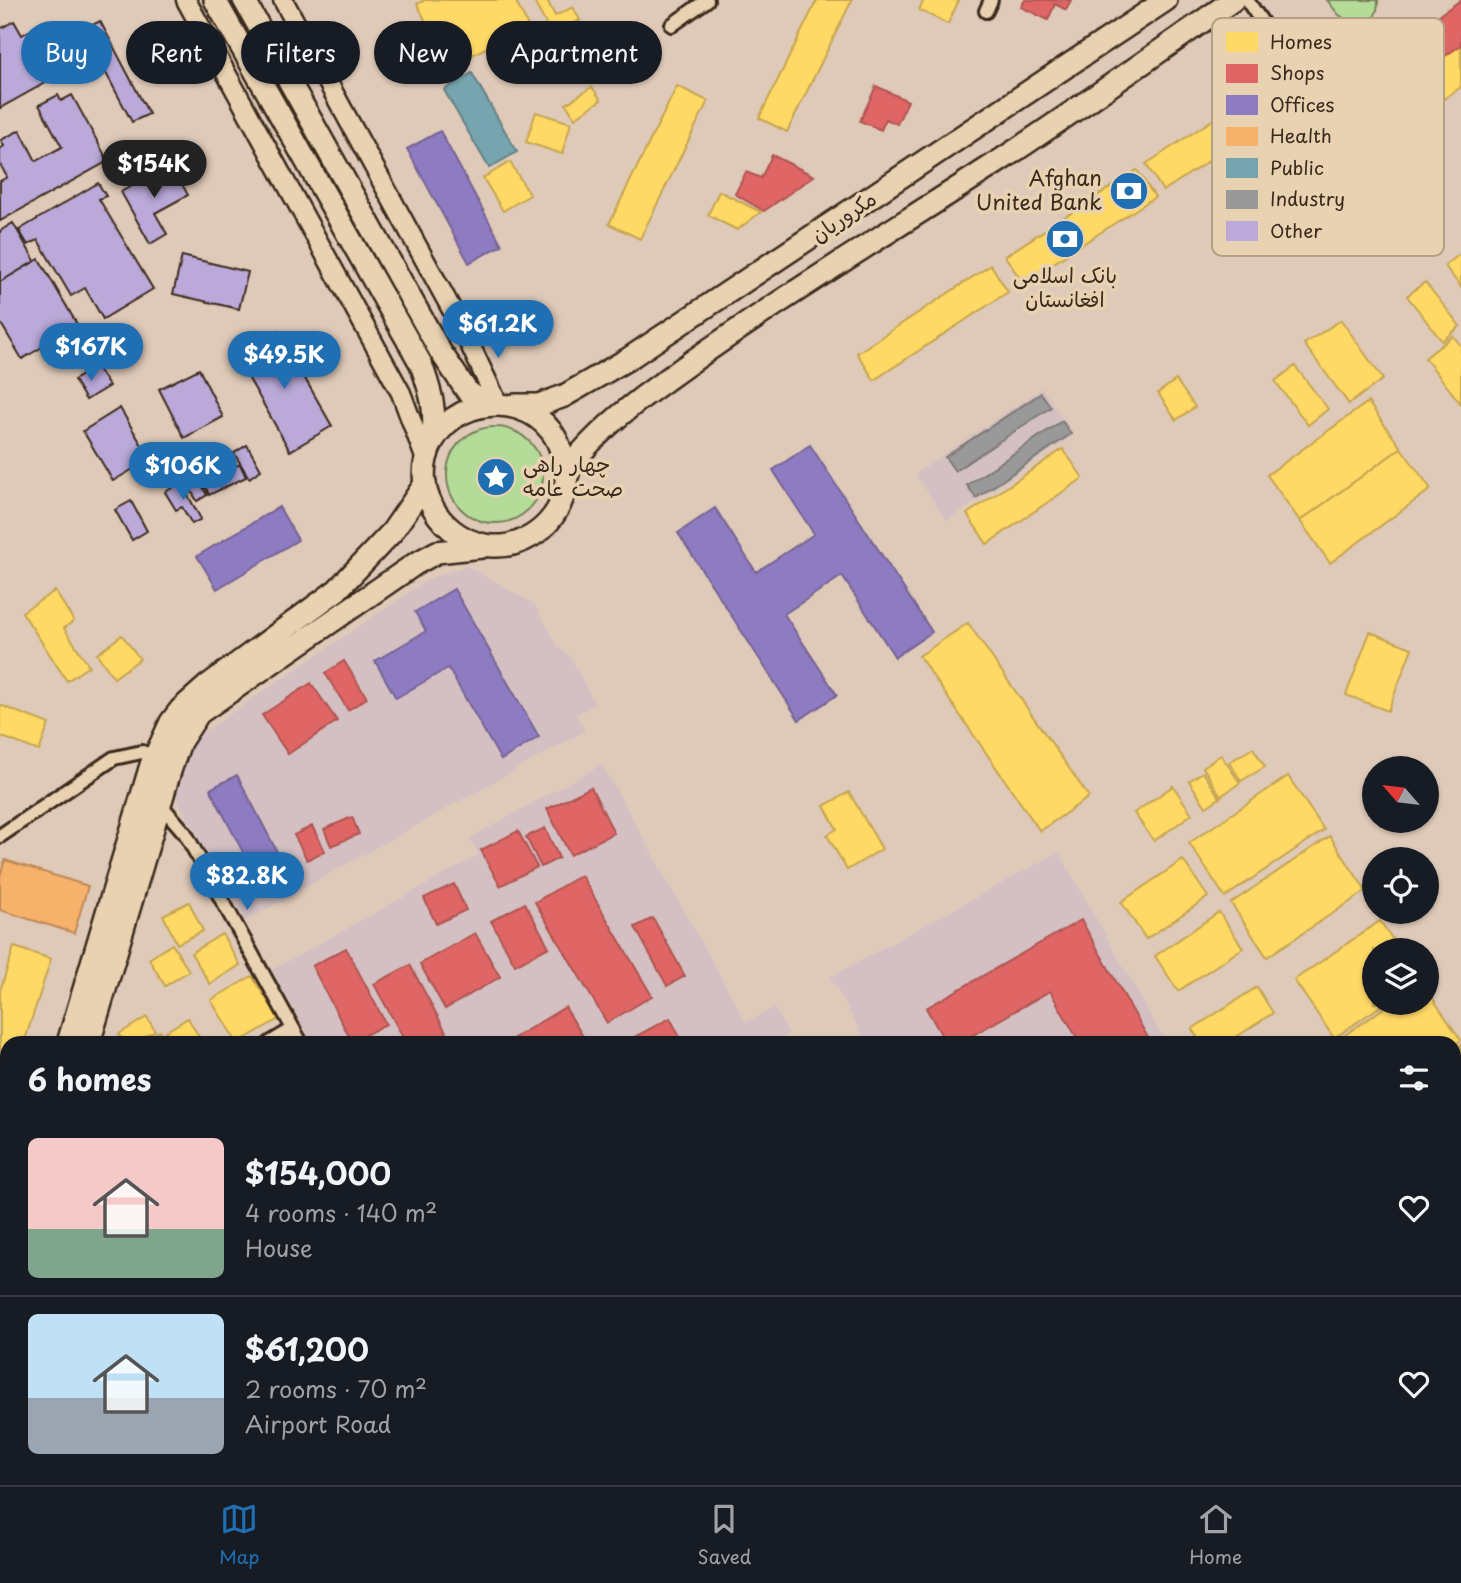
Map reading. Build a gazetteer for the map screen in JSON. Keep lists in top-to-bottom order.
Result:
{
  "streets": {
    "main road": ["مکروریان"]
  },
  "places": {
    "bank": ["Afghan United Bank", "بانک اسلامی افغانستان"],
    "place": ["چهار راهی صحت عامه"]
  },
  "legend": [
    "Homes",
    "Shops",
    "Offices",
    "Health",
    "Public",
    "Industry",
    "Other"
  ],
  "north": "top left",
  "page": {
    "chip": [
      "Buy",
      "Rent",
      "Filters",
      "New",
      "Apartment"
    ],
    "price": [
      "$154K",
      "$61.2K",
      "$167K",
      "$49.5K",
      "$106K",
      "$82.8K"
    ],
    "heading": "6 homes",
    "list": [
      {
        "name": "$154,000",
        "note": "4 rooms · 140 m² · House"
      },
      {
        "name": "$61,200",
        "note": "2 rooms · 70 m² · Airport Road"
      }
    ],
    "tabs": ["Map", "Saved", "Home"]
  }
}
